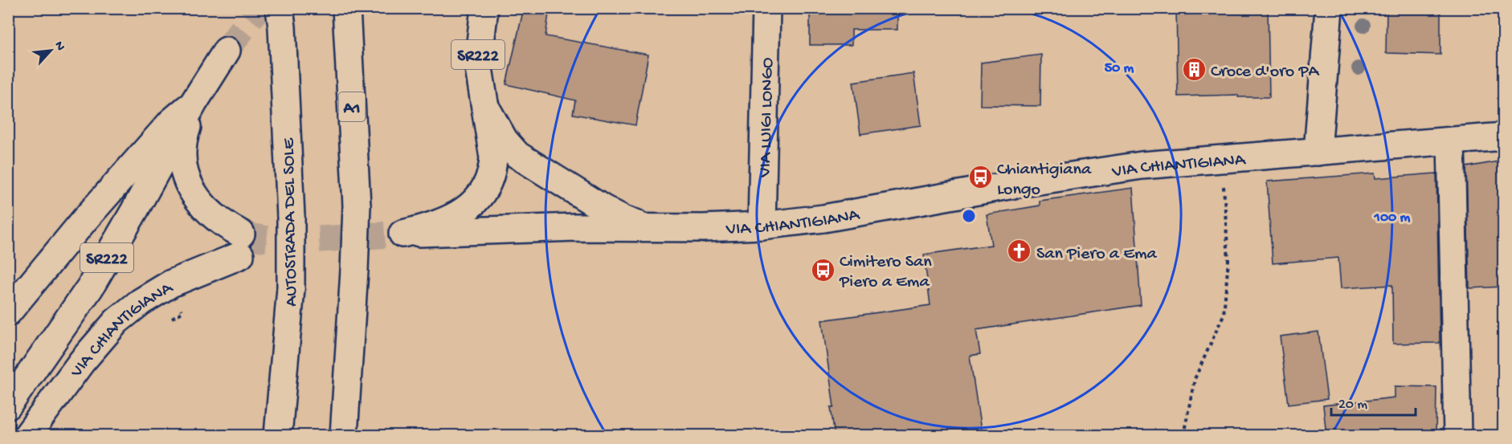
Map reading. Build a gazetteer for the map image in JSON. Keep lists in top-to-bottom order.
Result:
{
  "streets": {
    "main road": [
      "SR222",
      "A1",
      "VIA LUIGI LONGO",
      "VIA CHIANTIGIANA",
      "AUTOSTRADA DEL SOLE"
    ]
  },
  "crossings": [
    ["VIA LUIGI LONGO", "VIA CHIANTIGIANA"]
  ],
  "places": {
    "building": ["Croce d'oro PA"],
    "bus stop": ["Chiantigiana Longo", "Cimitero San Piero a Ema"],
    "church": ["San Piero a Ema"]
  },
  "scale_bar": "20 m",
  "north": "top right",
  "rings": ["50 m", "100 m"]
}
